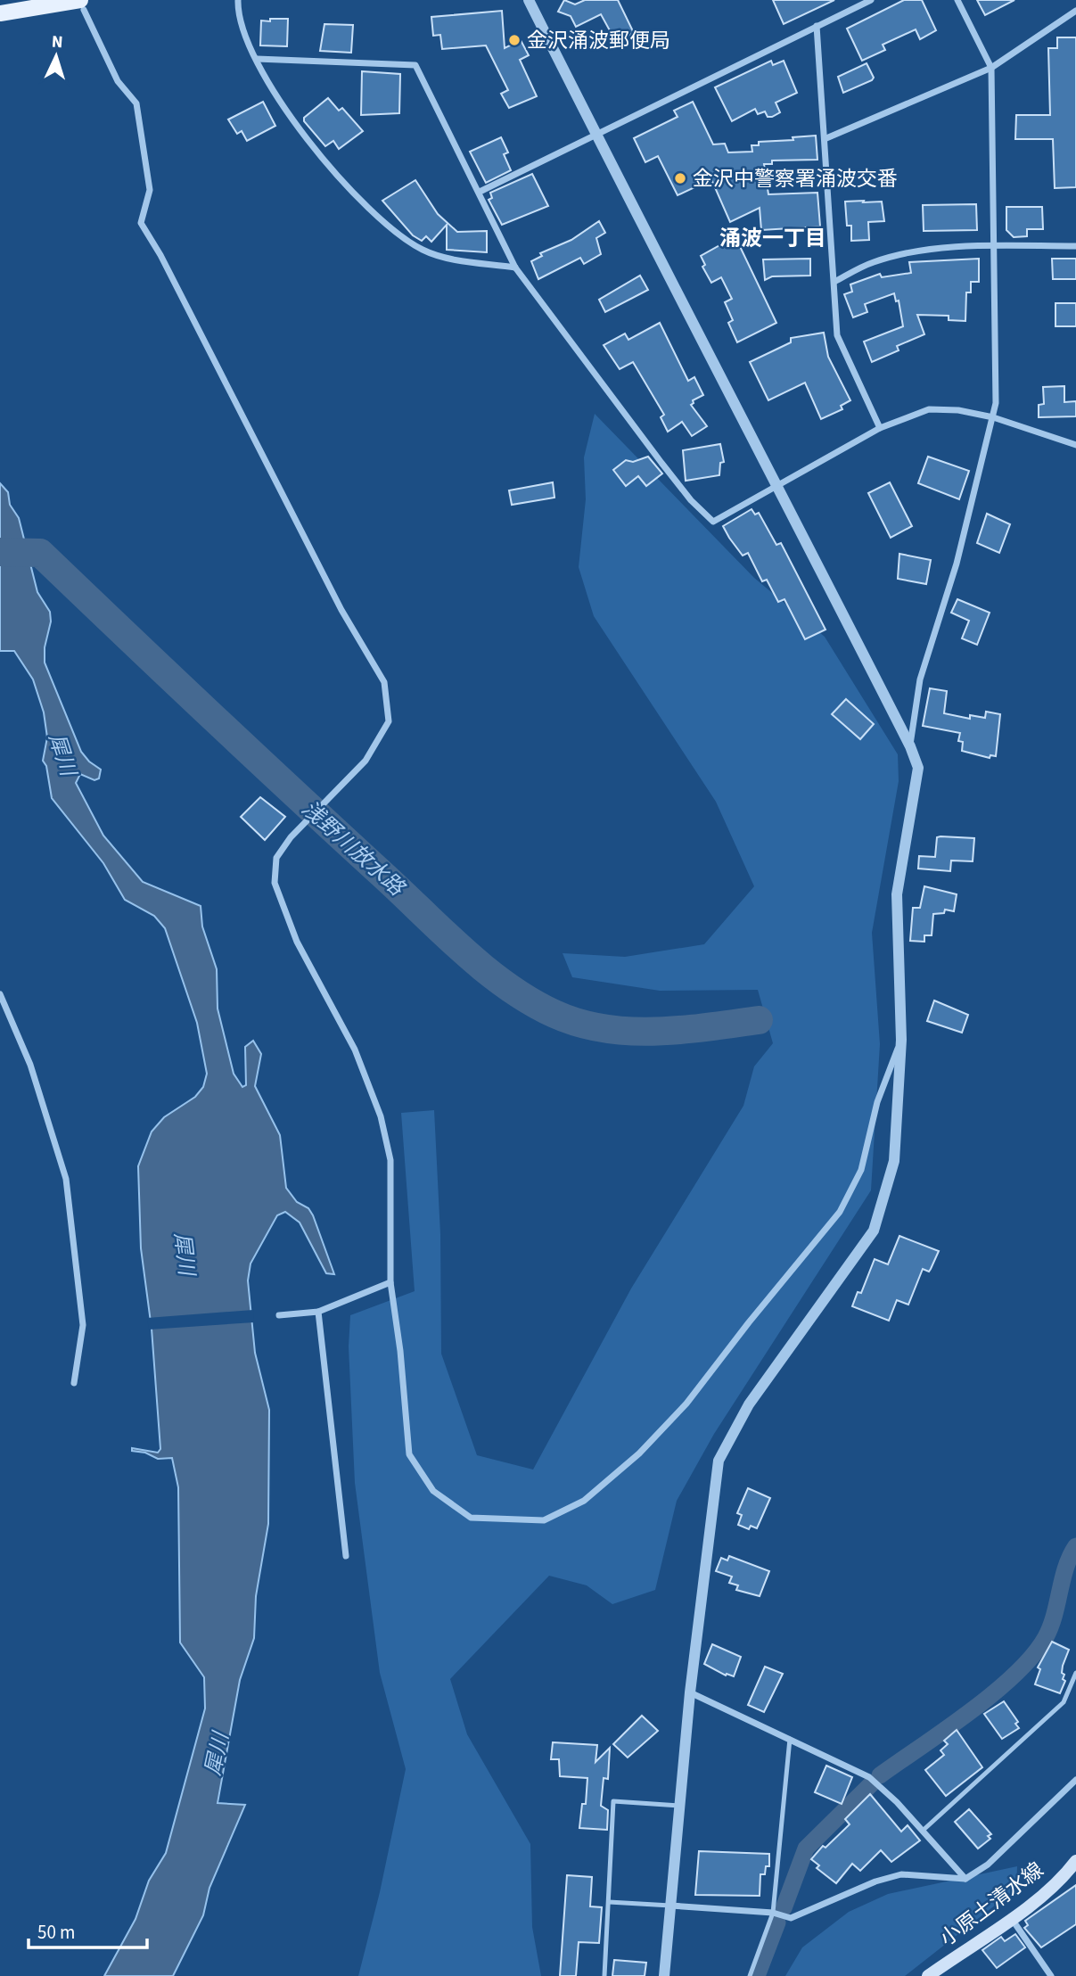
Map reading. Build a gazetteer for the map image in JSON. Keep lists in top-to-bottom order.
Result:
{
  "streets": {
    "main road": ["小原土清水線"]
  },
  "districts": ["涌波一丁目"],
  "water": ["犀川", "浅野川放水路"],
  "places": ["金沢涌波郵便局", "金沢中警察署涌波交番"],
  "scale_bar": "50 m",
  "north": "top"
}
